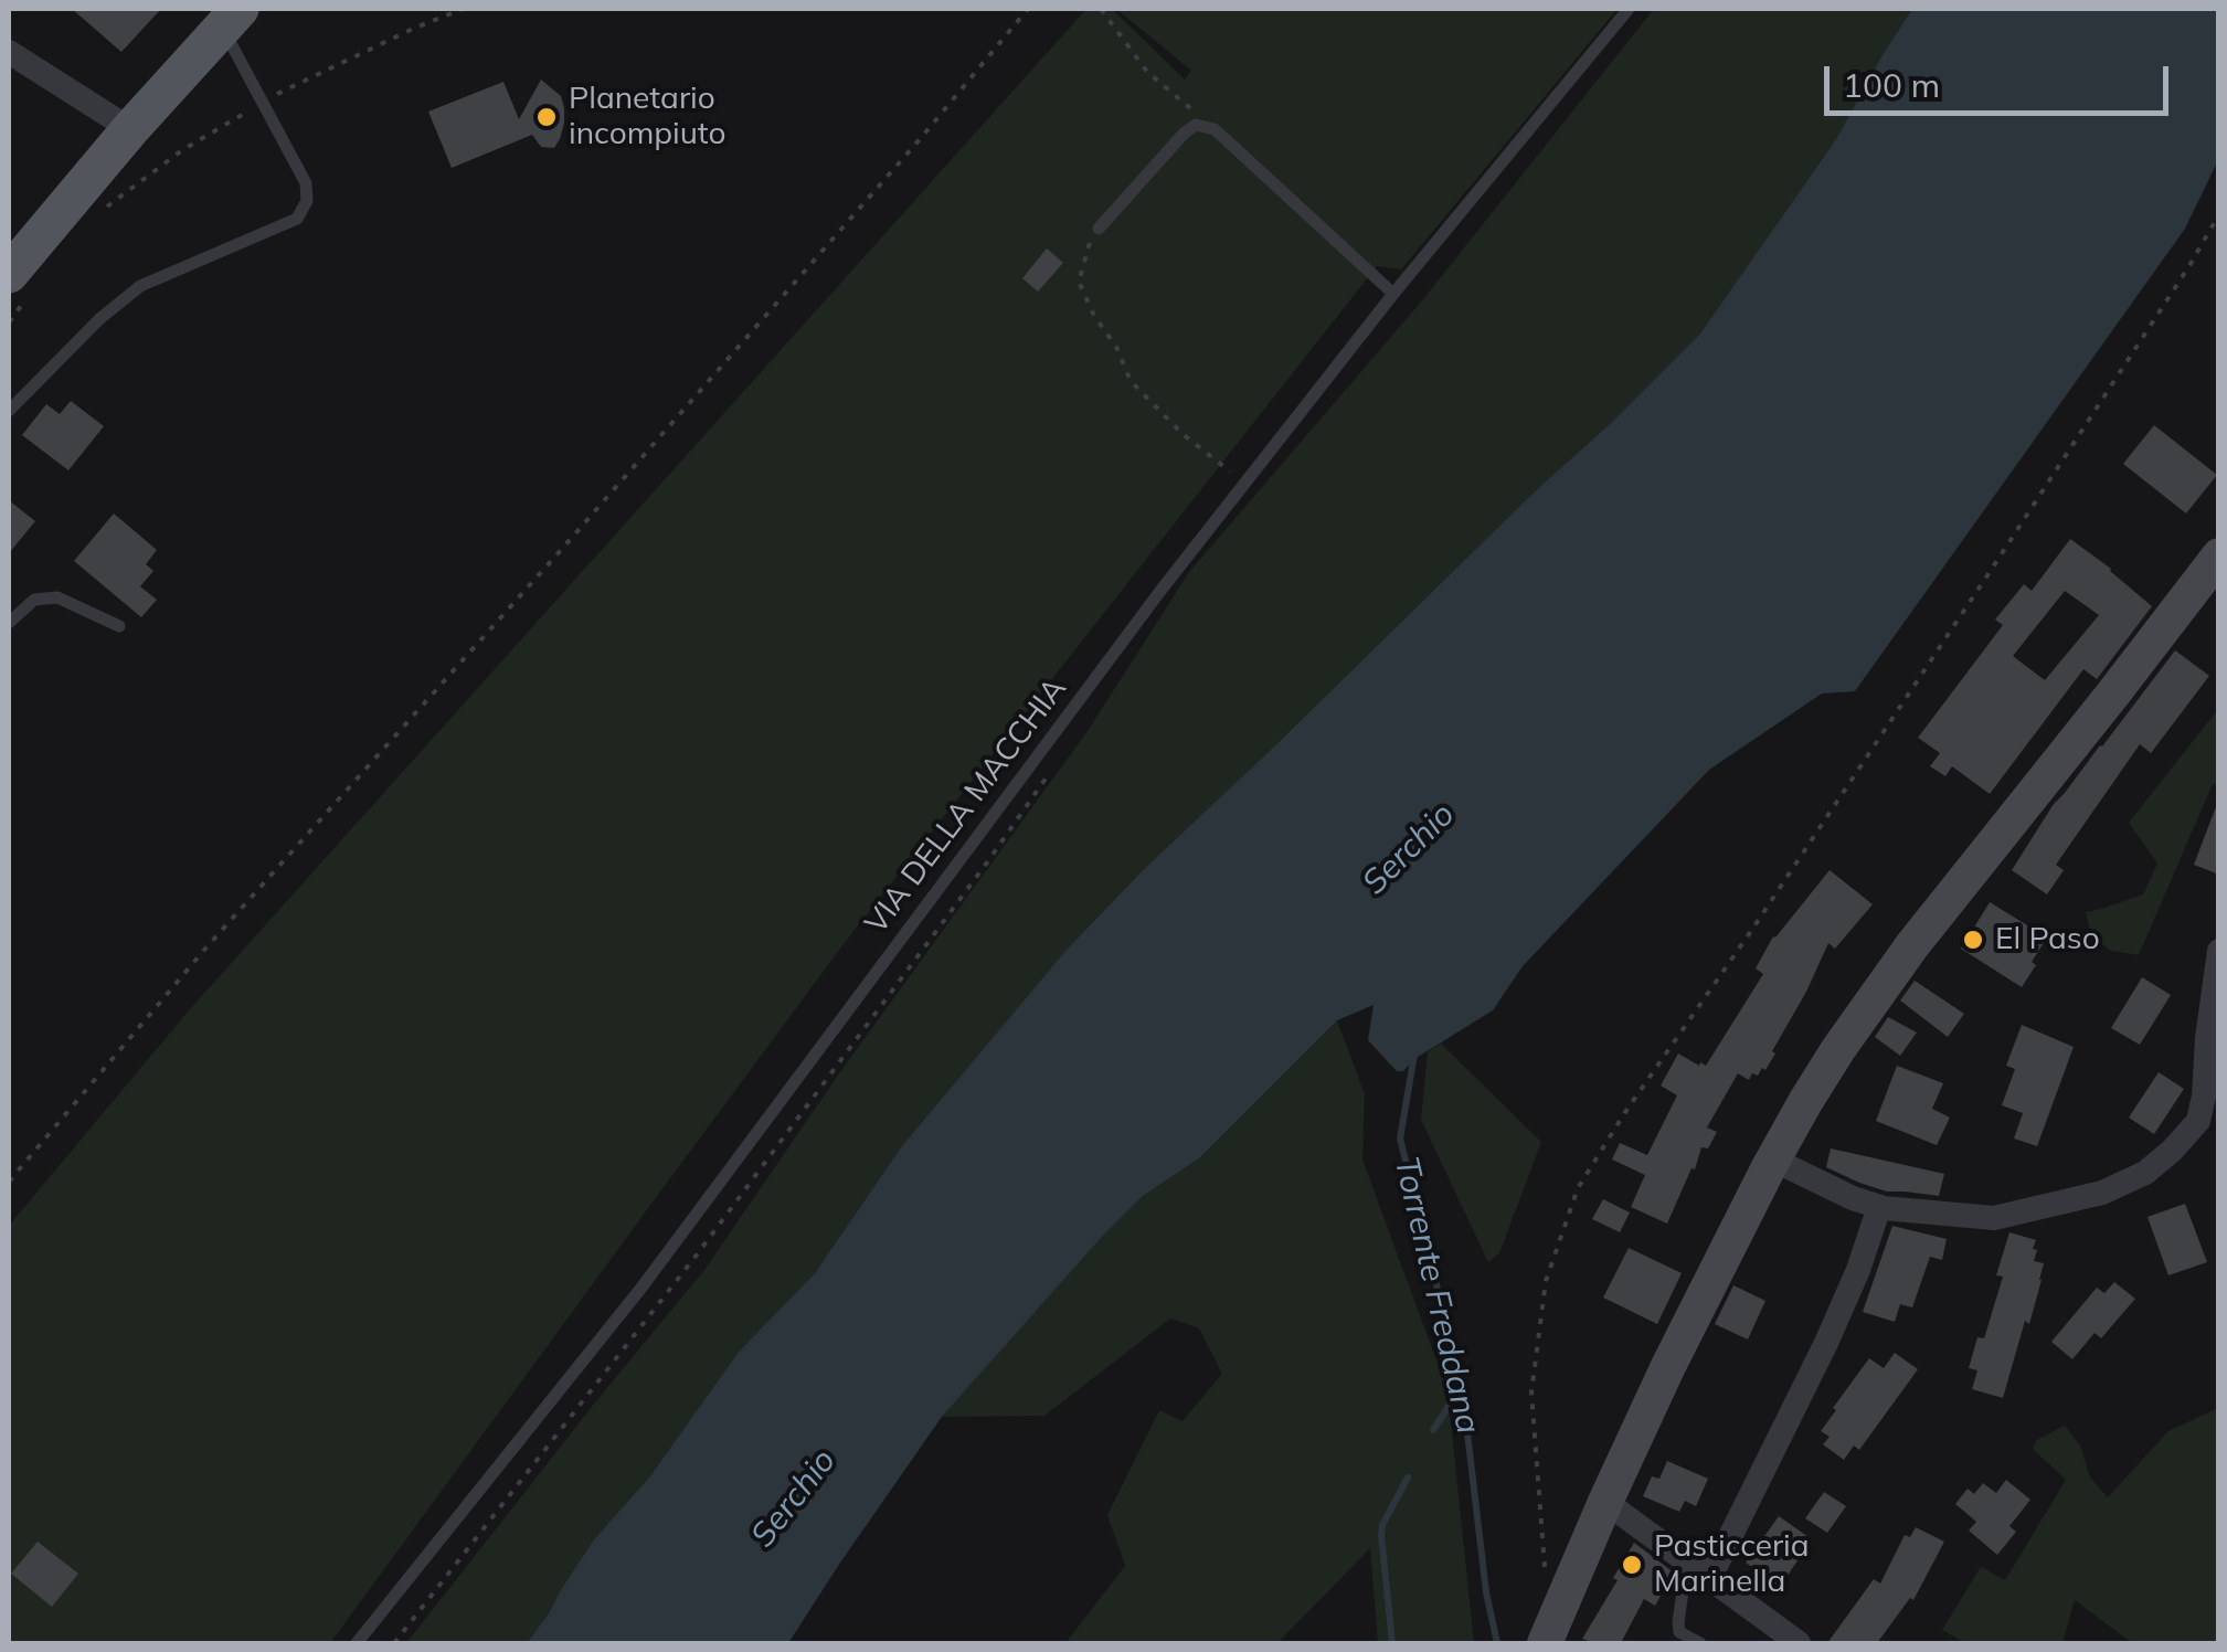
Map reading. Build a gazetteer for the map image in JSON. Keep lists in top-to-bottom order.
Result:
{
  "streets": {
    "lane": ["VIA DELLA MACCHIA"]
  },
  "water": ["Serchio", "Torrente Freddana"],
  "places": ["Planetario incompiuto", "El Paso", "Pasticceria Marinella"],
  "scale_bar": "100 m"
}
